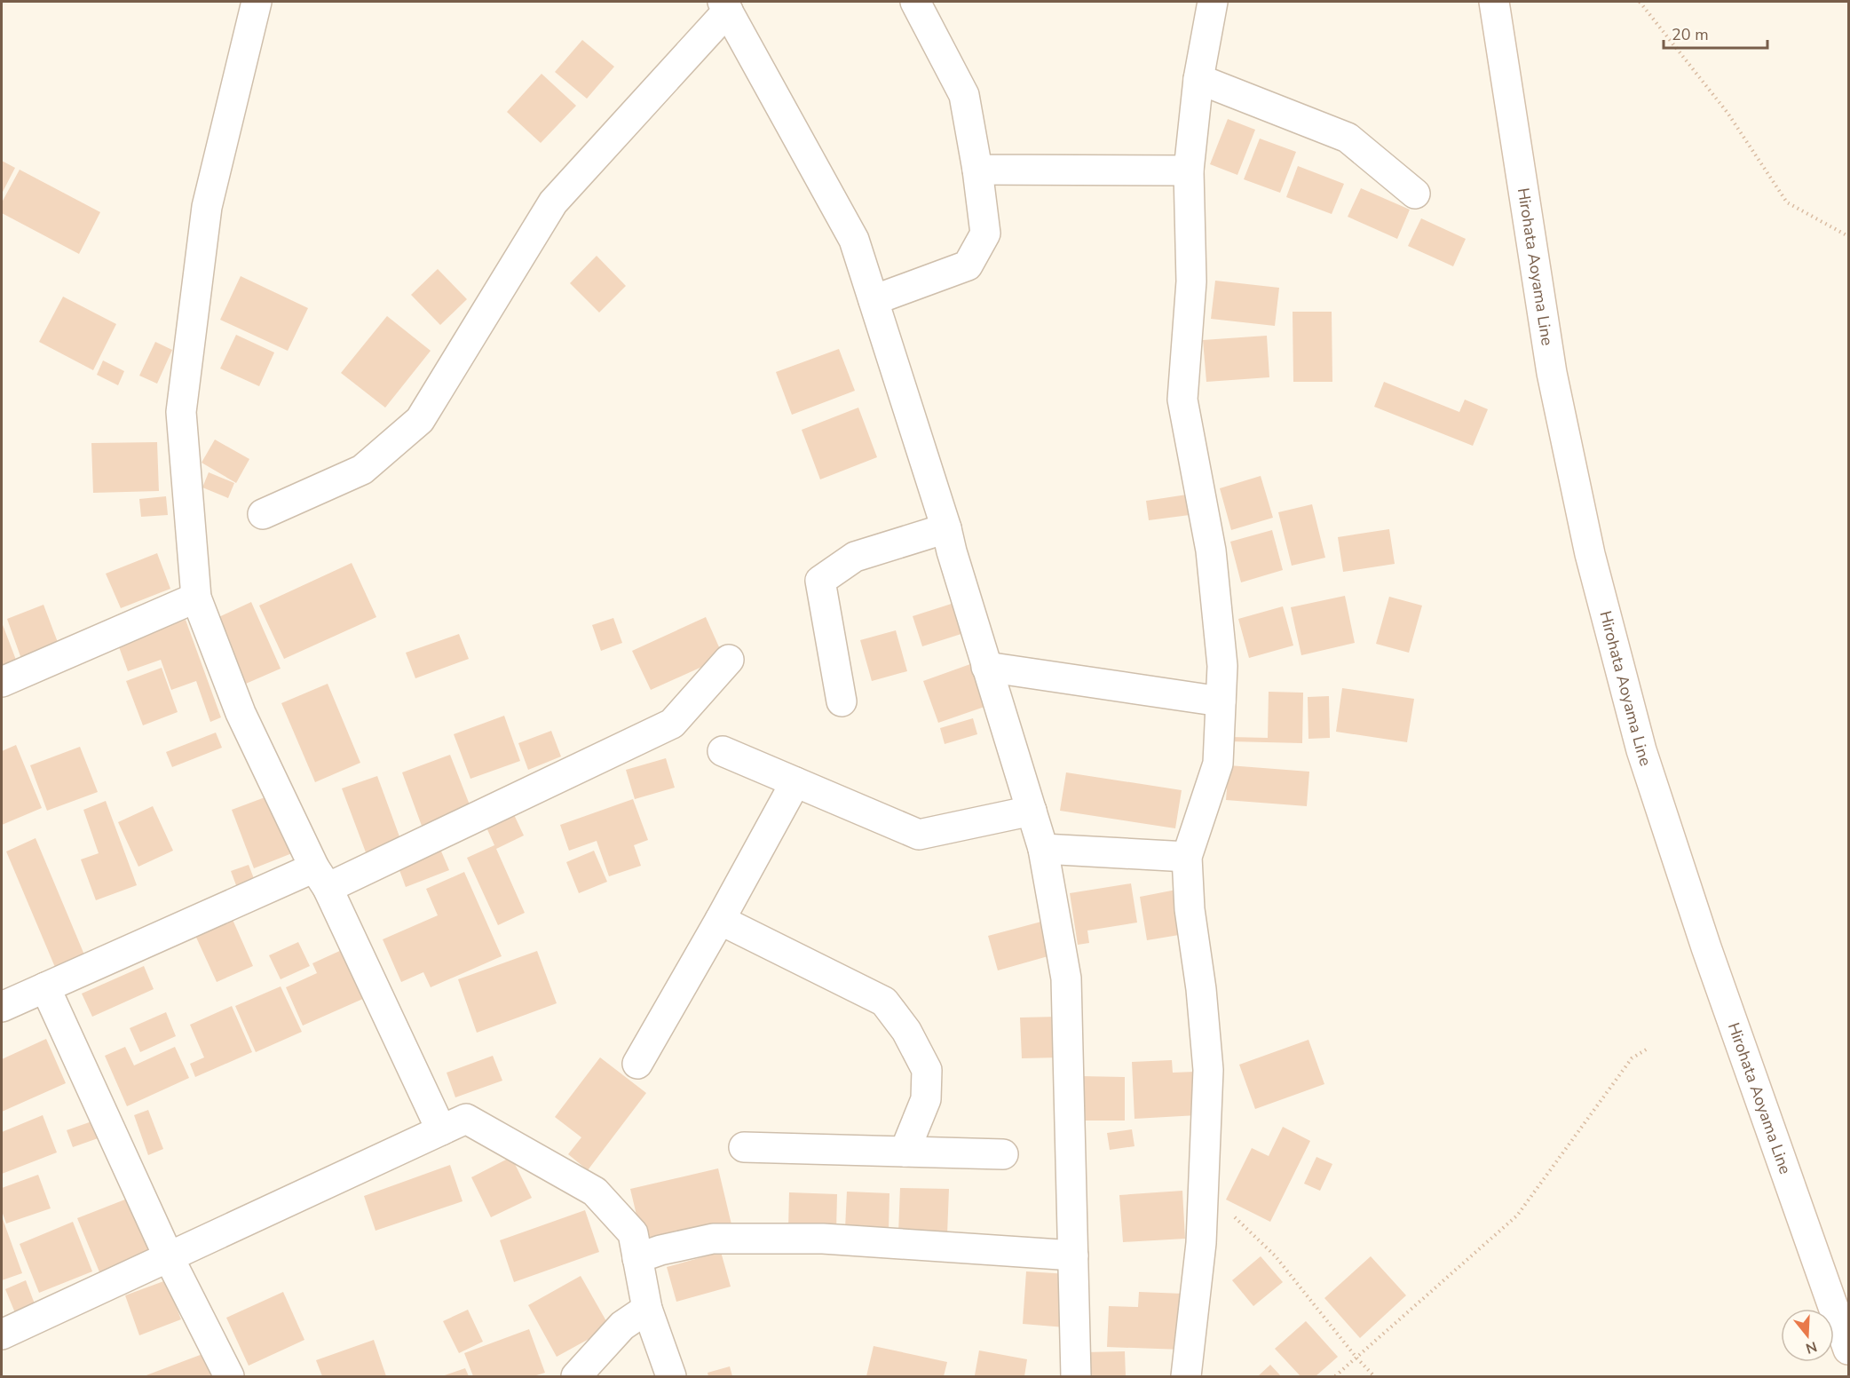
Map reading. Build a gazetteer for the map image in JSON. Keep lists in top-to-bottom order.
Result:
{
  "streets": {
    "street": ["Hirohata Aoyama Line"]
  },
  "scale_bar": "20 m",
  "north": "bottom"
}
